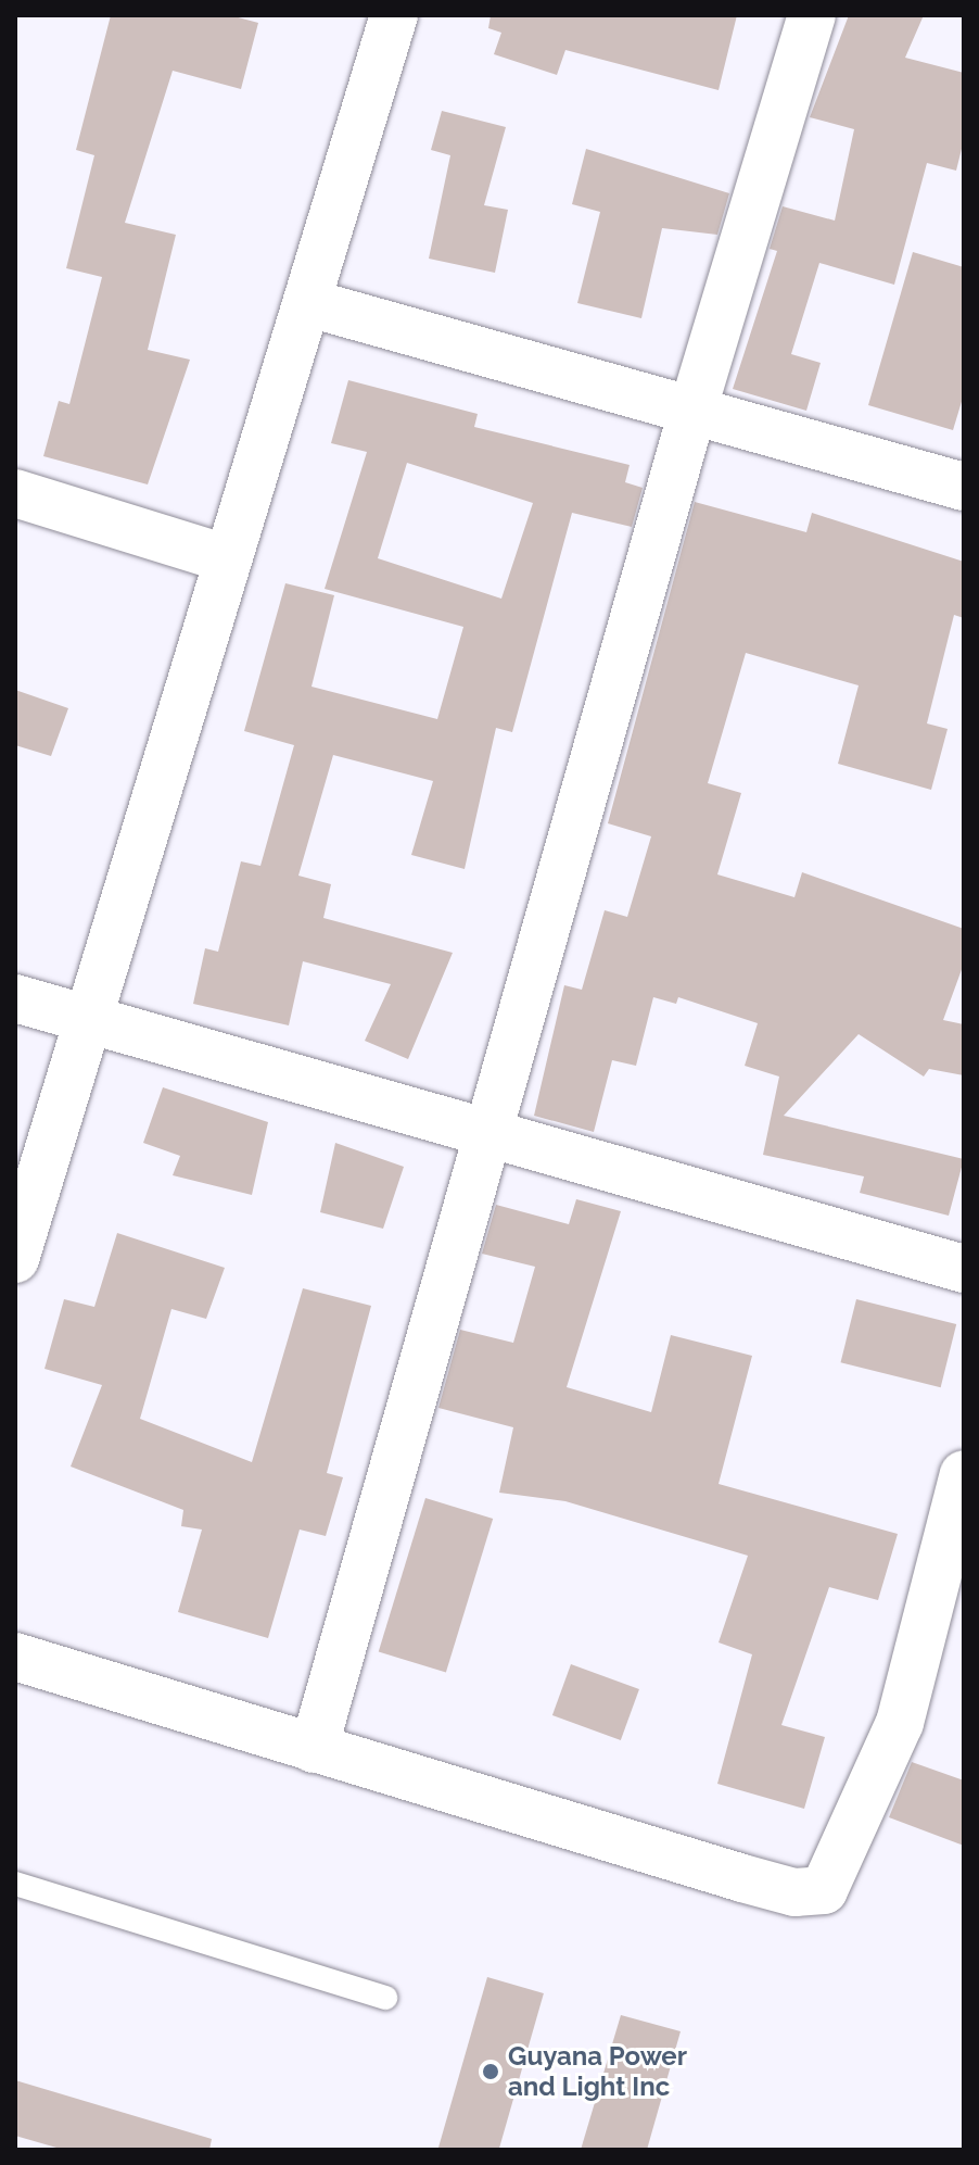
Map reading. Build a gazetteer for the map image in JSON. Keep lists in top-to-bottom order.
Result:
{
  "places": ["Guyana Power and Light Inc"]
}
